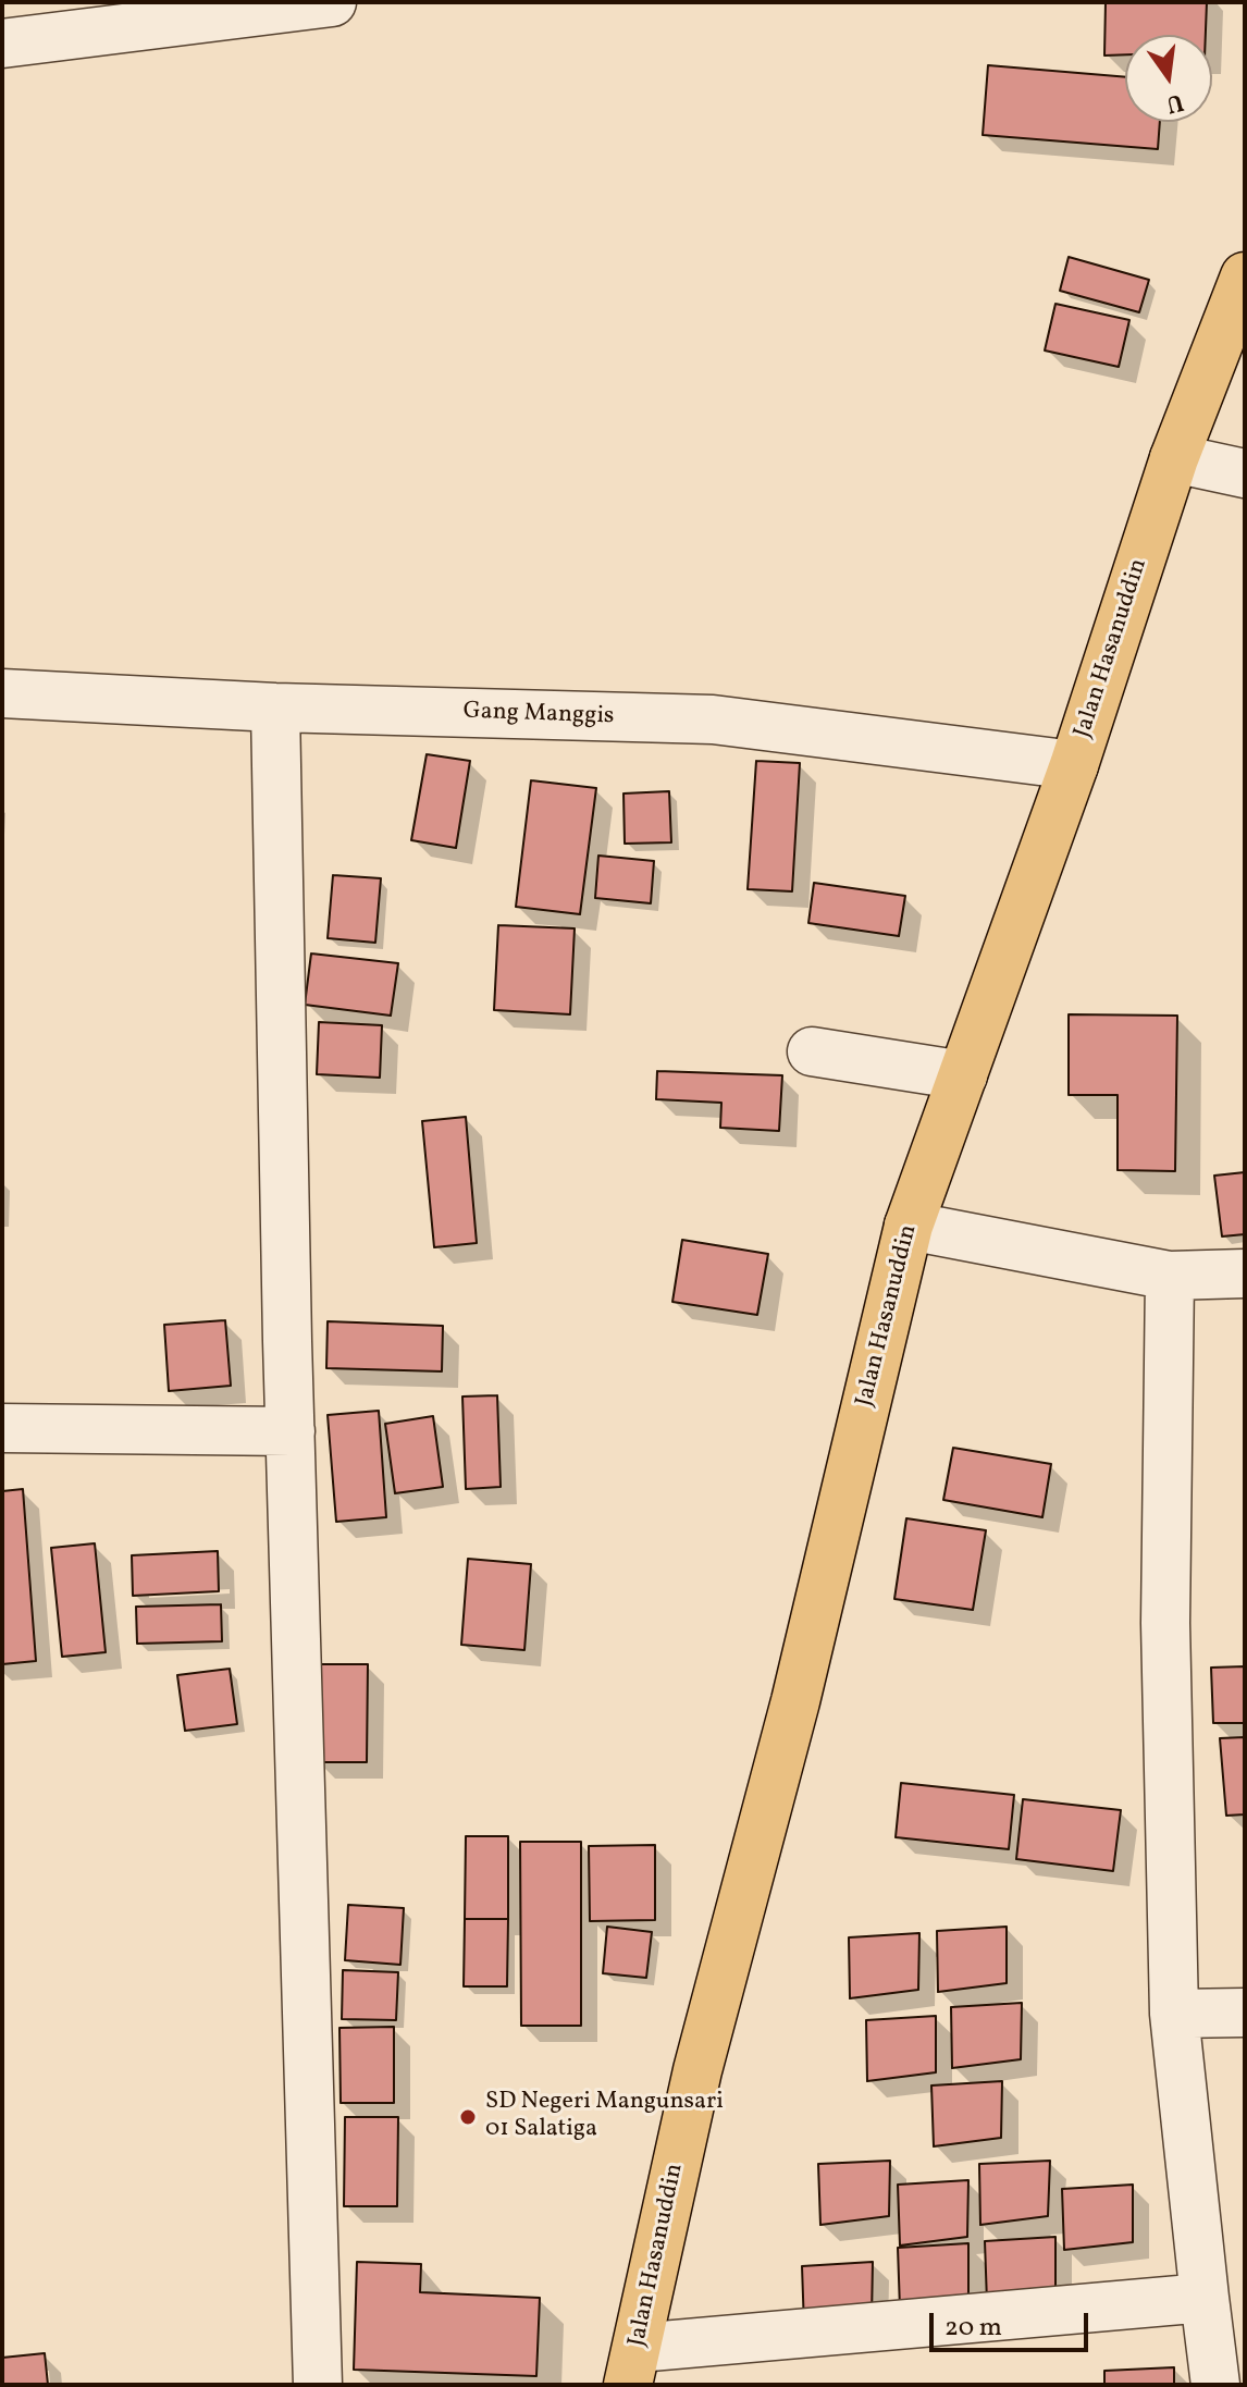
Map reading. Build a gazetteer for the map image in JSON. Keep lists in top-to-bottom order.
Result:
{
  "streets": {
    "main road": ["Jalan Hasanuddin"],
    "street": ["Gang Manggis"]
  },
  "crossings": [
    ["Jalan Hasanuddin", "Gang Manggis"]
  ],
  "places": ["SD Negeri Mangunsari 01 Salatiga"],
  "scale_bar": "20 m",
  "north": "bottom"
}
